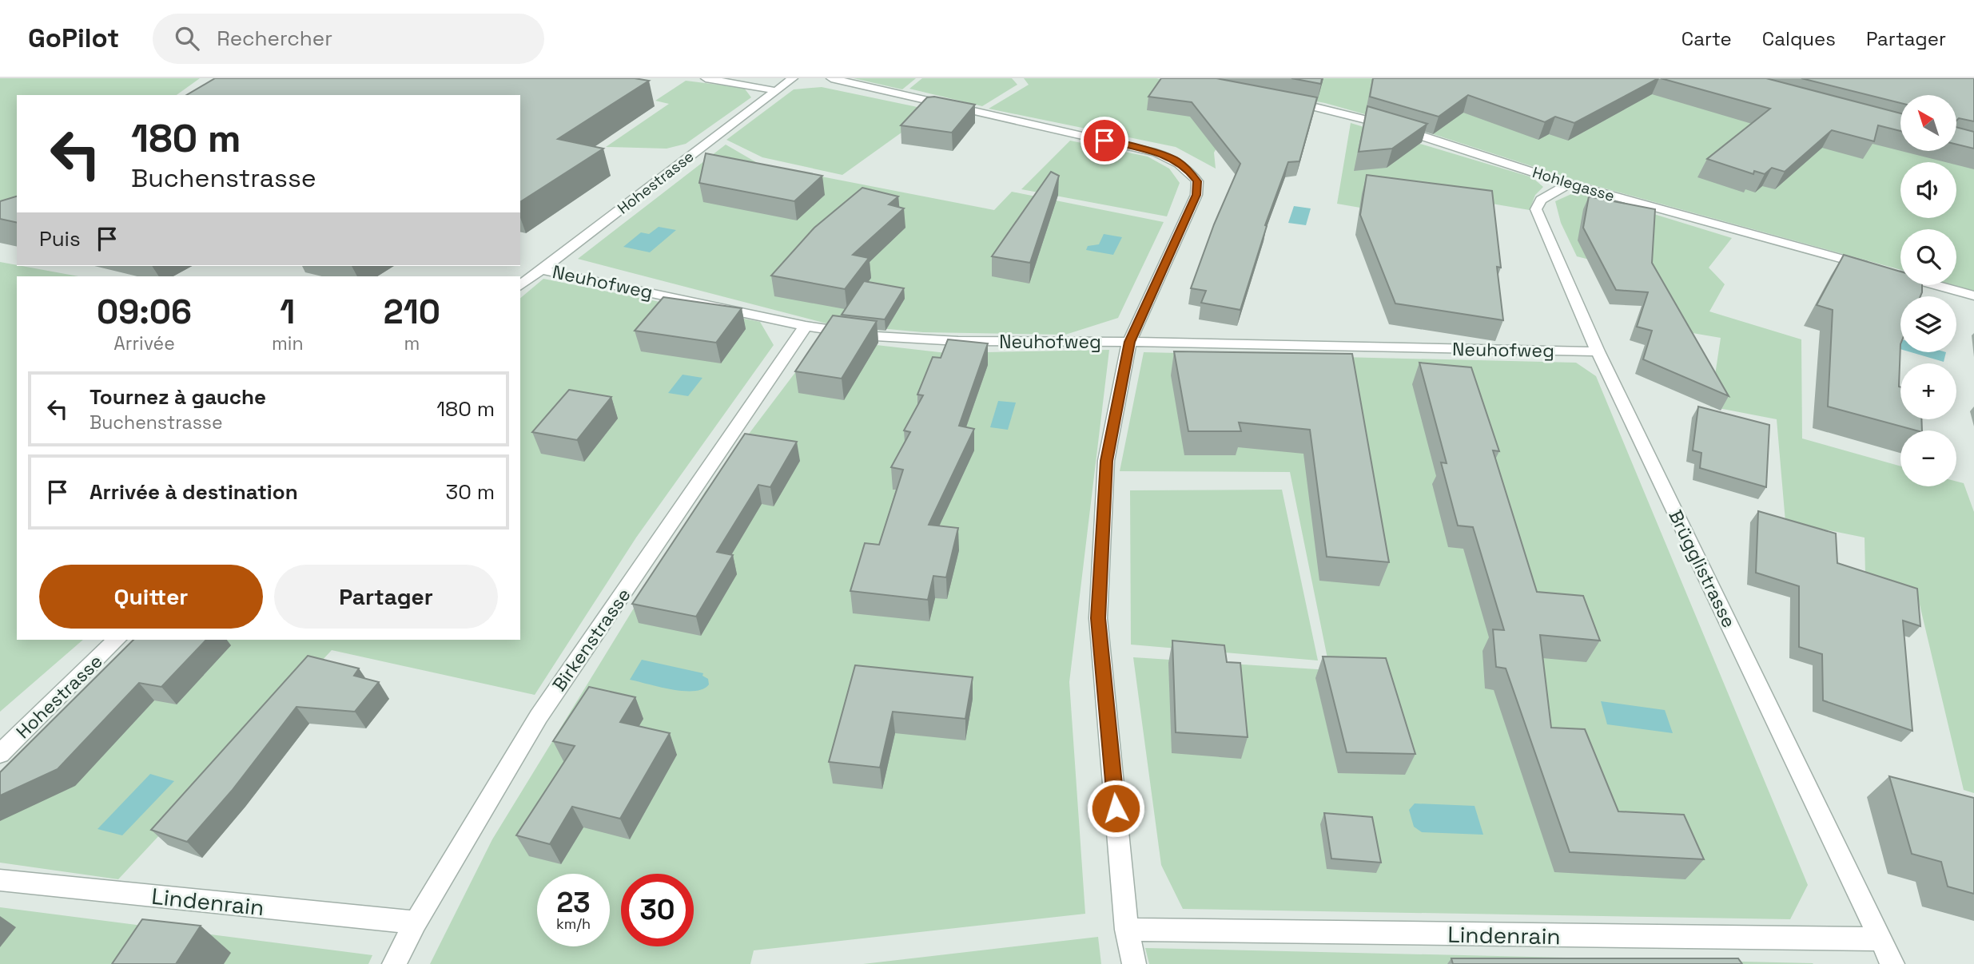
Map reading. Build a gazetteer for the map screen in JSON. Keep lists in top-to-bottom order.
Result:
{
  "streets": {
    "street": [
      "Hohestrasse",
      "Hohlegasse",
      "Neuhofweg",
      "Brügglistrasse",
      "Birkenstrasse",
      "Lindenrain"
    ]
  },
  "crossings": [
    ["Hohestrasse", "Neuhofweg"],
    ["Hohlegasse", "Brügglistrasse"],
    ["Neuhofweg", "Brügglistrasse"],
    ["Neuhofweg", "Birkenstrasse"],
    ["Brügglistrasse", "Lindenrain"],
    ["Birkenstrasse", "Lindenrain"]
  ],
  "north": "top left",
  "page": {
    "header": "GoPilot",
    "search": "Rechercher",
    "nav": ["Carte", "Calques", "Partager"],
    "map_buttons": ["+", "−"],
    "turn": ["180 m", "Buchenstrasse"],
    "then": "Puis",
    "eta": [
      "09:06",
      "Arrivée",
      "1",
      "min",
      "210",
      "m"
    ],
    "list": [
      {
        "name": "Tournez à gauche",
        "note": "Buchenstrasse",
        "value": "180 m"
      },
      {
        "name": "Arrivée à destination",
        "value": "30 m"
      }
    ],
    "buttons": ["Quitter", "Partager"],
    "speed": "23 km/h",
    "limit": "30"
  }
}
